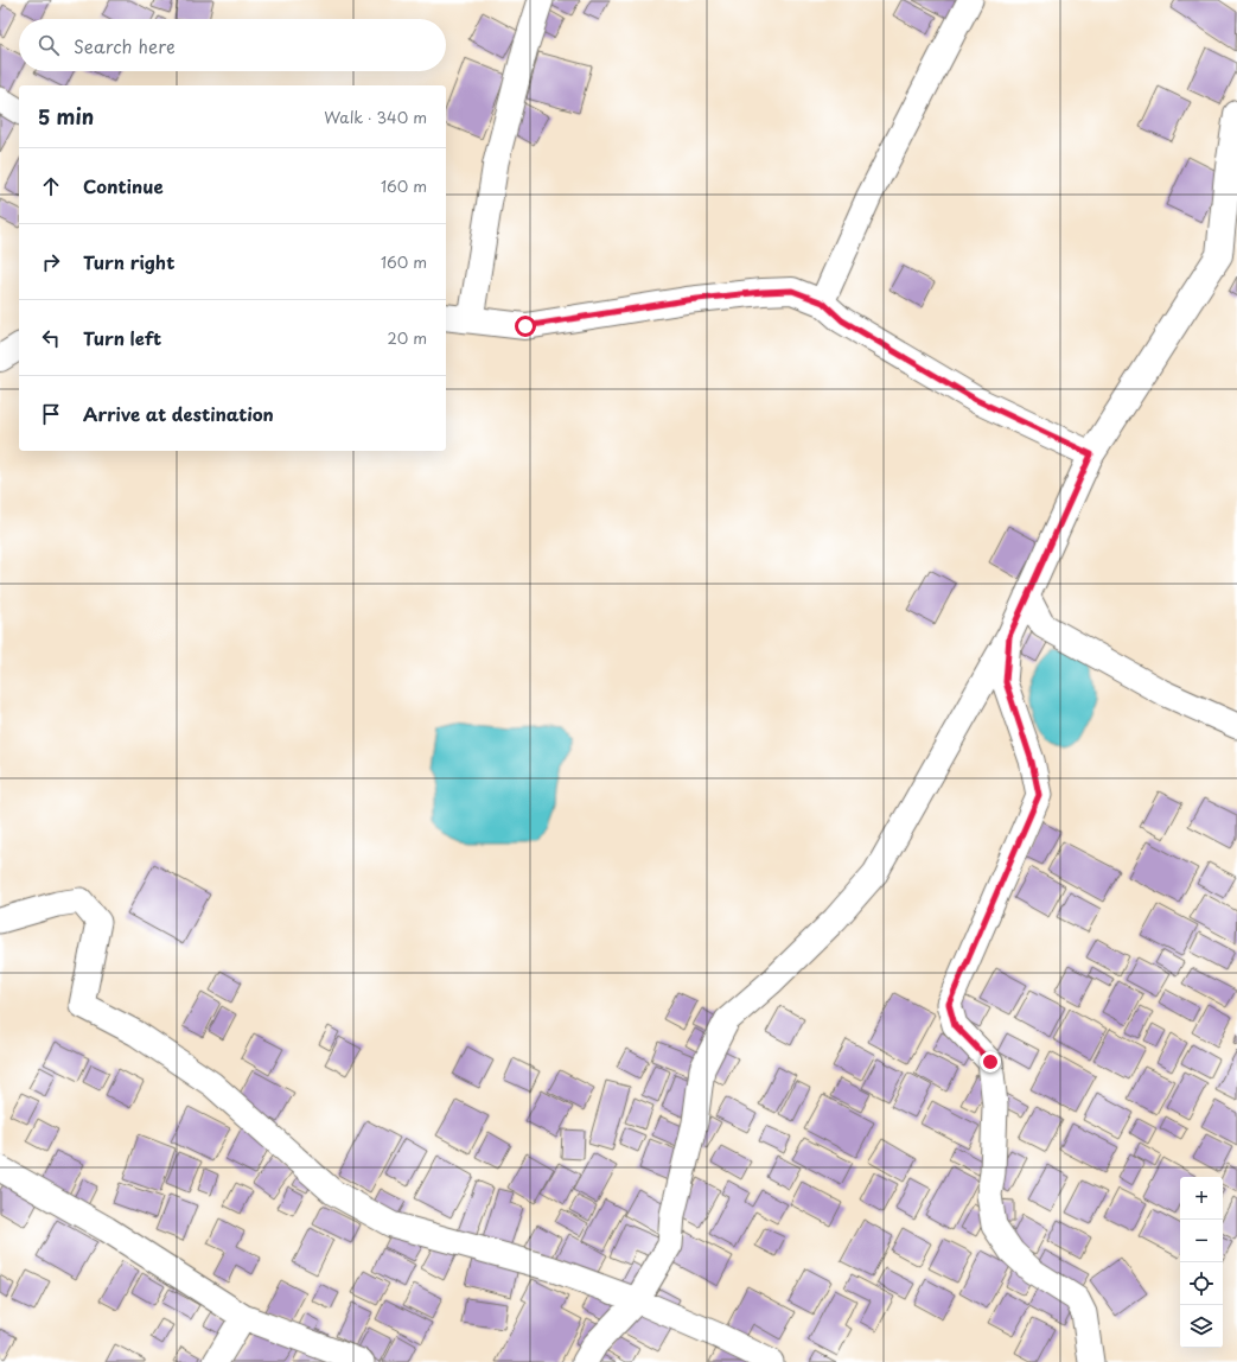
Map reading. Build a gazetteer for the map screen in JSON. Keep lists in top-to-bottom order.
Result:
{
  "page": {
    "search": "Search here",
    "heading": ["5 min", "Walk · 340 m"],
    "list": [
      ["Continue", "160 m"],
      ["Turn right", "160 m"],
      ["Turn left", "20 m"],
      "Arrive at destination"
    ],
    "map_buttons": ["+", "−"]
  }
}
